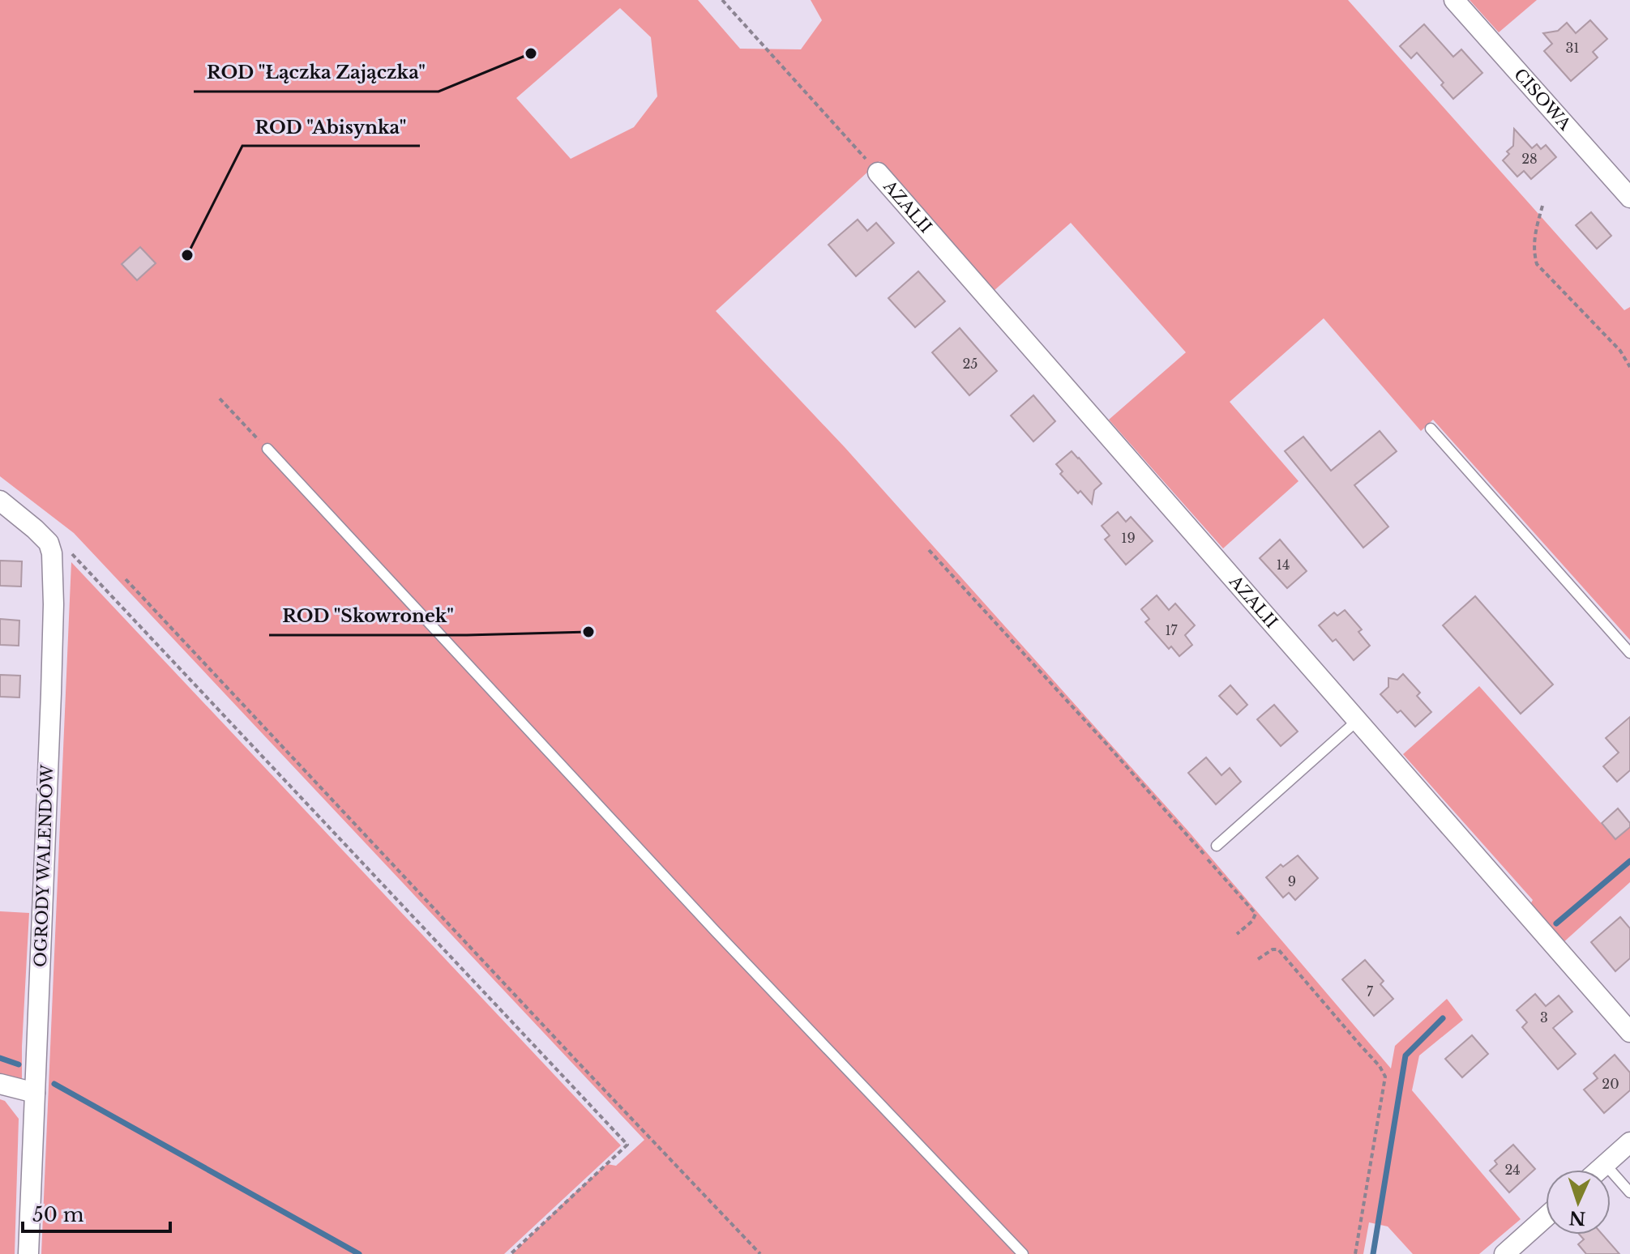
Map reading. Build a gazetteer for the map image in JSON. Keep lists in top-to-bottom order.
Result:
{
  "streets": {
    "street": ["CISOWA", "AZALII", "OGRODY WALENDÓW"]
  },
  "places": ["ROD \"Łączka Zajączka\"", "ROD \"Abisynka\"", "ROD \"Skowronek\""],
  "house_numbers": [
    "31",
    "28",
    "25",
    "19",
    "14",
    "17",
    "9",
    "7",
    "3",
    "20",
    "24"
  ],
  "scale_bar": "50 m",
  "north": "bottom"
}
